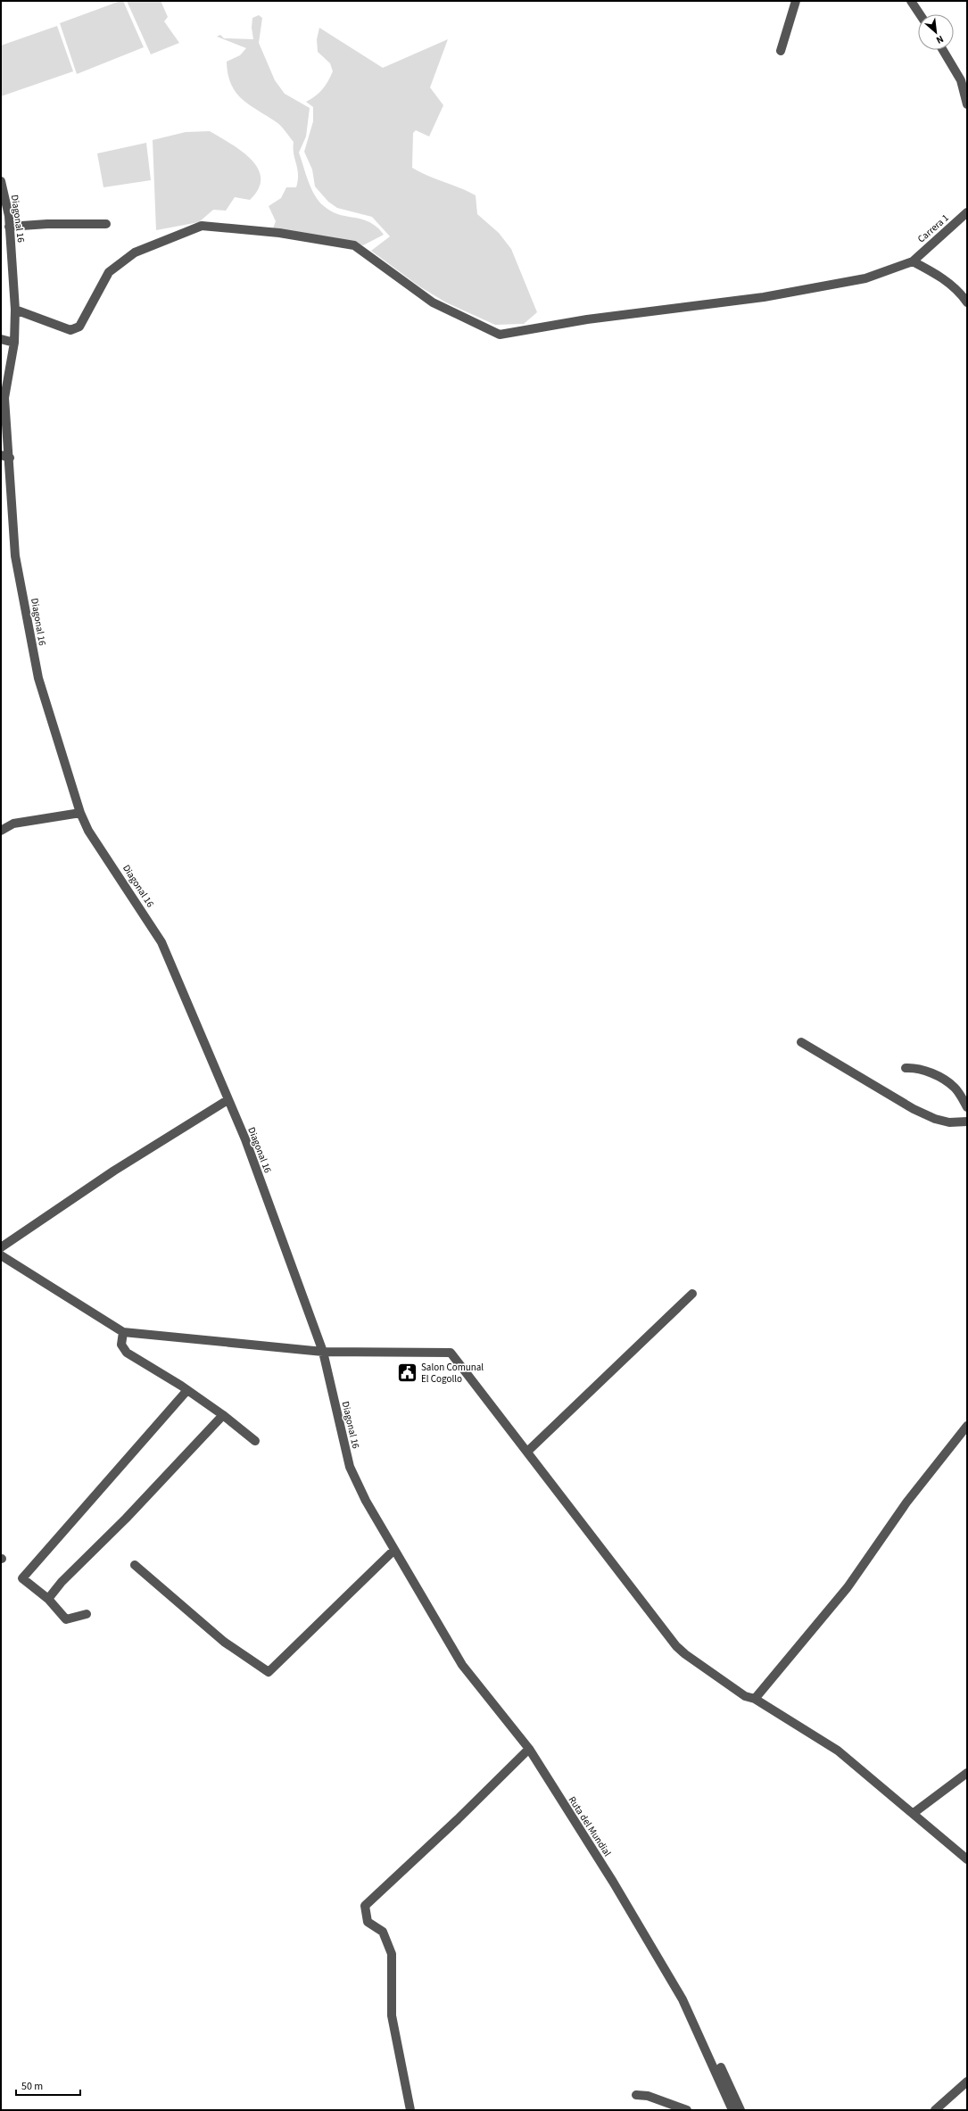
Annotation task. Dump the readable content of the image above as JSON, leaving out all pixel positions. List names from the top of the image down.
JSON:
{
  "streets": {
    "street": ["Diagonal 16", "Carrera 1", "Ruta del Mundial"]
  },
  "crossings": [
    ["Diagonal 16", "Ruta del Mundial"]
  ],
  "places": {
    "public building": ["Salon Comunal El Cogollo"]
  },
  "scale_bar": "50 m",
  "north": "bottom right"
}
